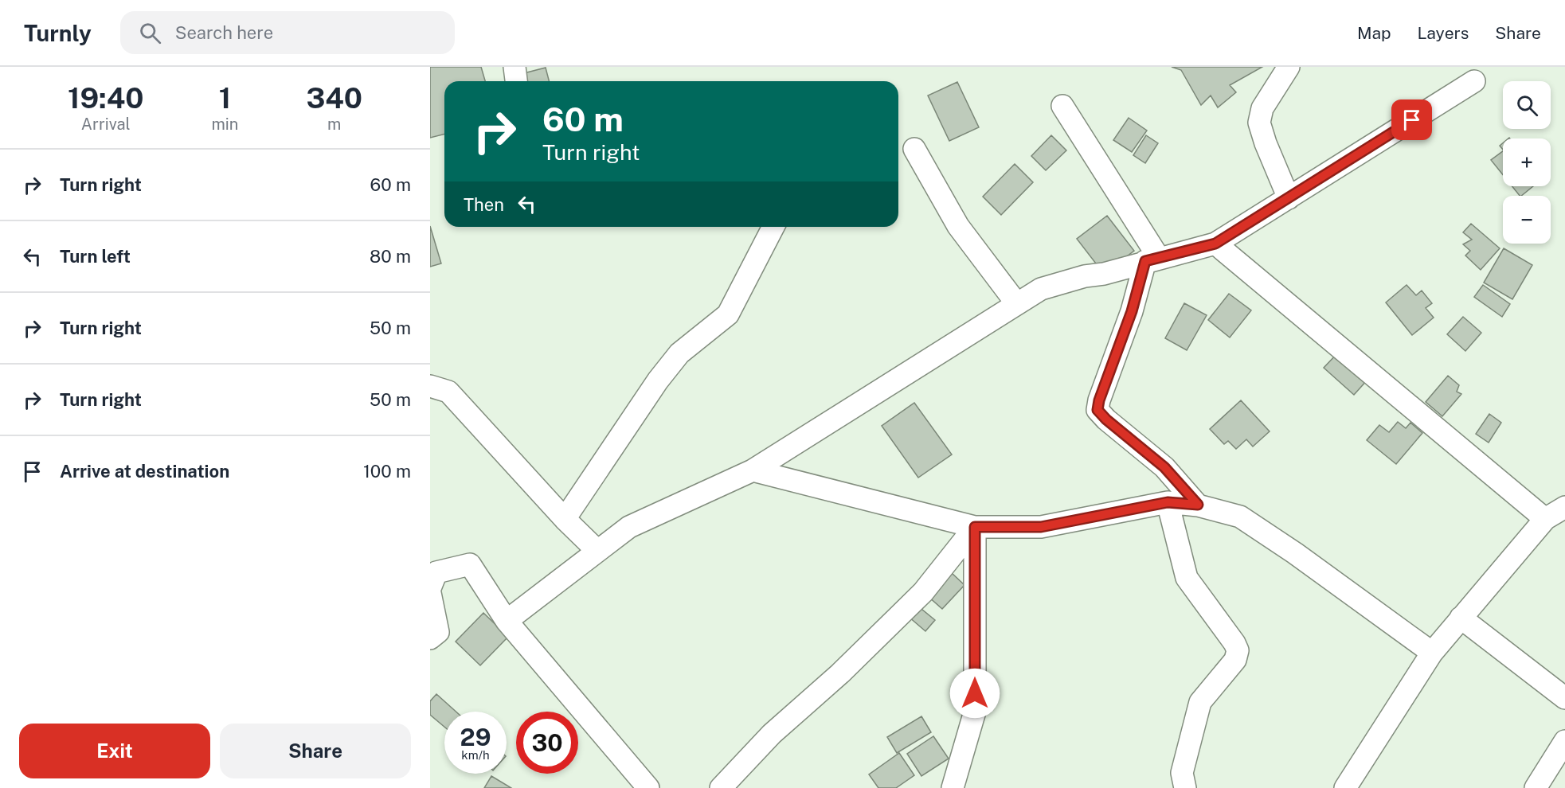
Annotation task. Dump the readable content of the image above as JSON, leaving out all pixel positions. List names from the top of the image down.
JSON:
{
  "page": {
    "header": "Turnly",
    "search": "Search here",
    "nav": ["Map", "Layers", "Share"],
    "eta": [
      "19:40",
      "Arrival",
      "1",
      "min",
      "340",
      "m"
    ],
    "map_buttons": ["+", "−"],
    "turn": ["60 m", "Turn right"],
    "list": [
      {
        "name": "Turn right",
        "value": "60 m"
      },
      {
        "name": "Turn left",
        "value": "80 m"
      },
      {
        "name": "Turn right",
        "value": "50 m"
      },
      {
        "name": "Turn right",
        "value": "50 m"
      },
      {
        "name": "Arrive at destination",
        "value": "100 m"
      }
    ],
    "then": "Then",
    "speed": "29 km/h",
    "limit": "30",
    "buttons": ["Exit", "Share"]
  }
}
